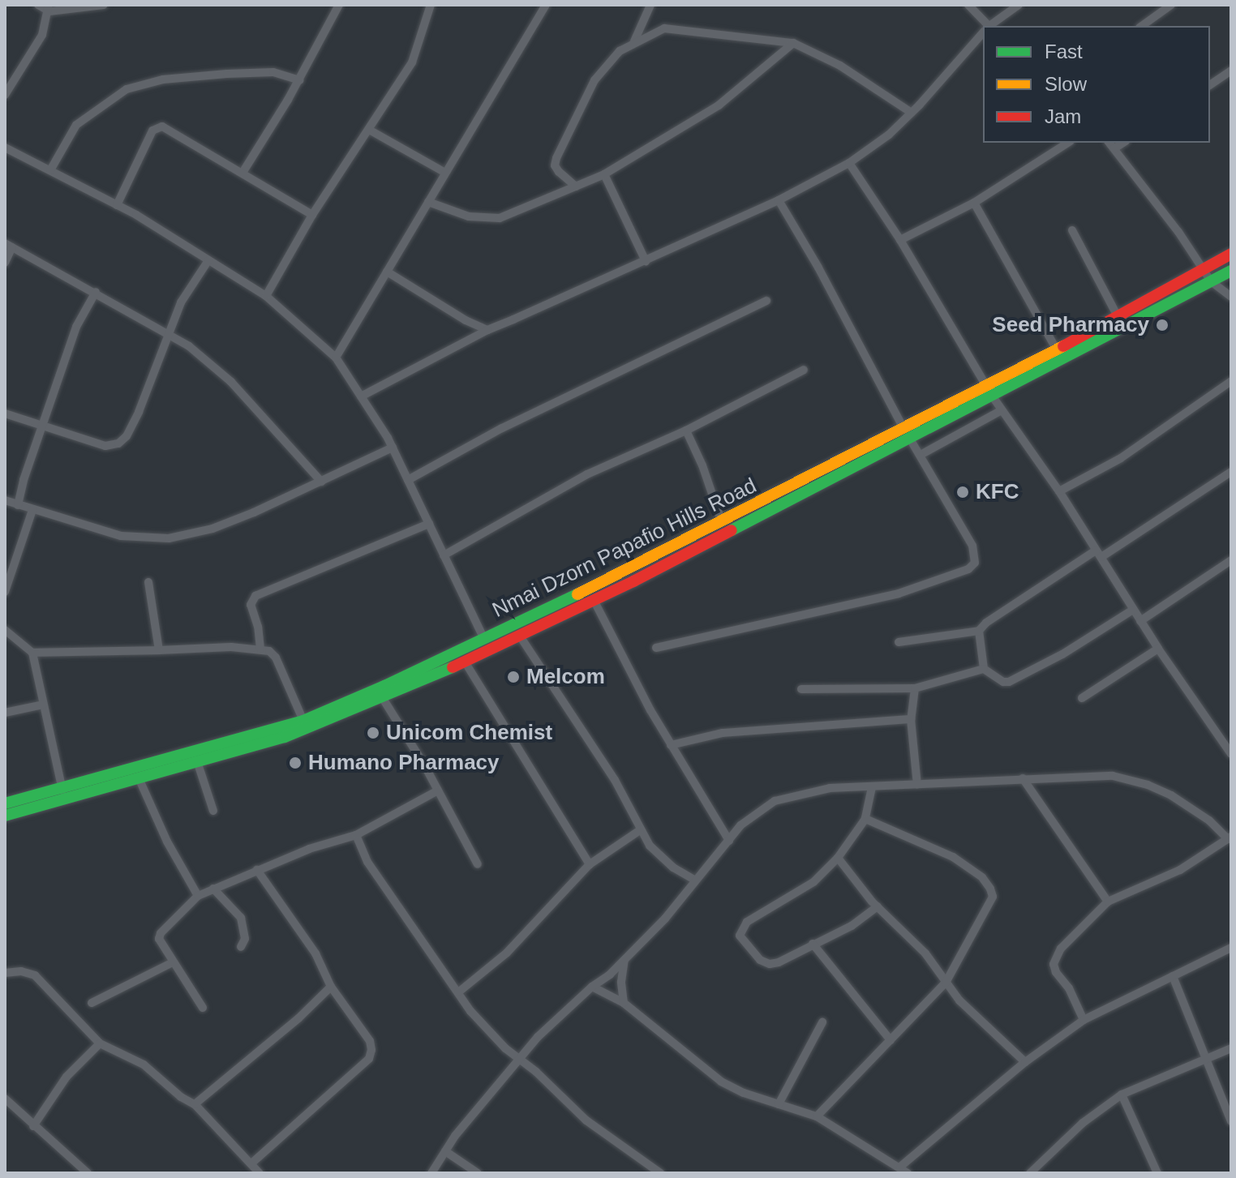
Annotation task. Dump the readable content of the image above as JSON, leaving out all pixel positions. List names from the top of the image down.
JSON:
{
  "streets": {
    "street": ["Nmai Dzorn Papafio Hills Road"]
  },
  "places": [
    "Seed Pharmacy",
    "KFC",
    "Melcom",
    "Unicom Chemist",
    "Humano Pharmacy"
  ],
  "legend": ["Fast", "Slow", "Jam"]
}
